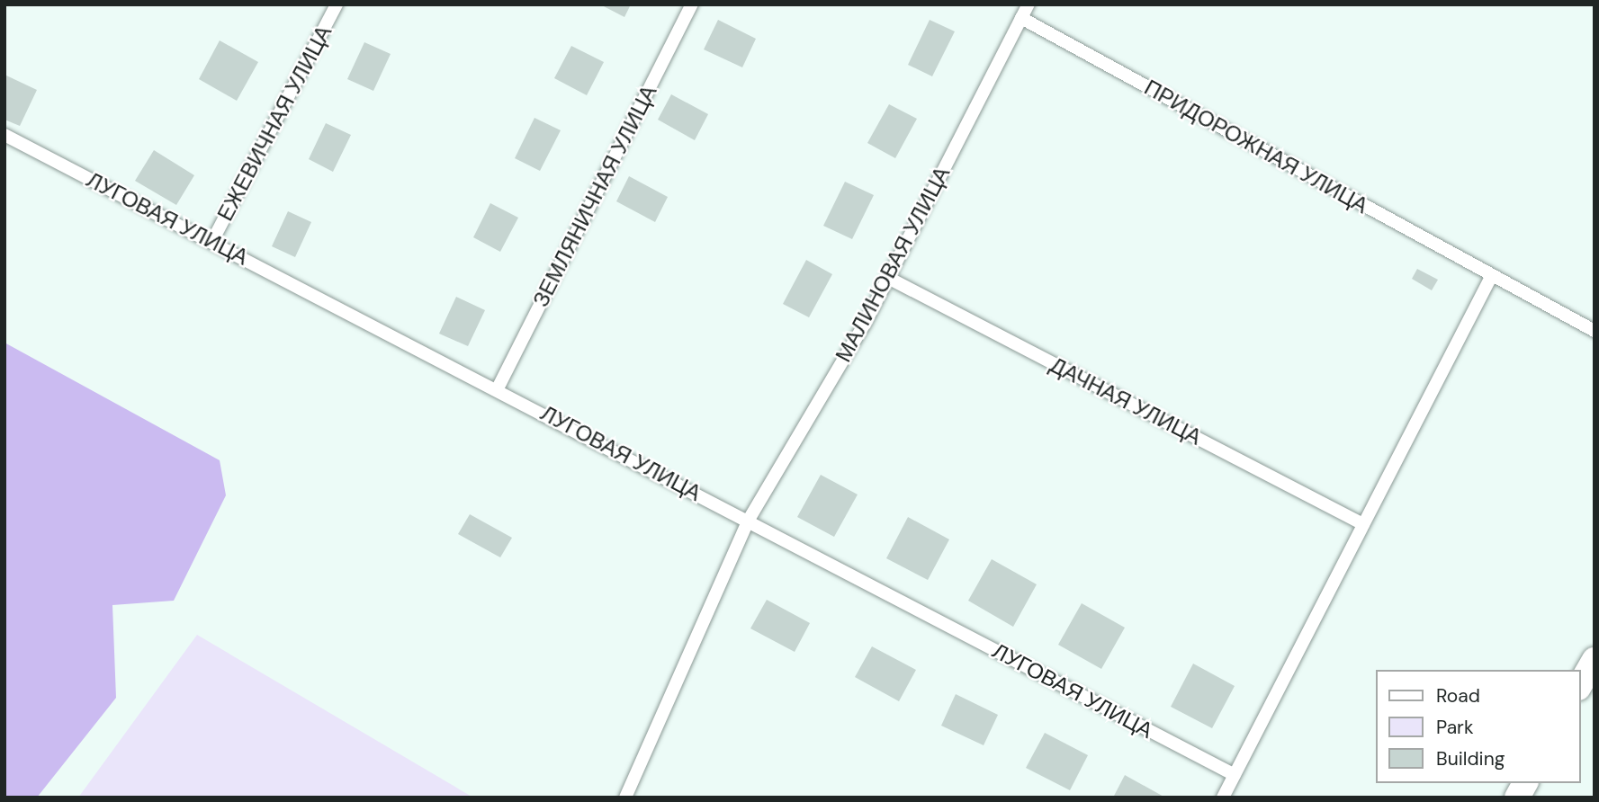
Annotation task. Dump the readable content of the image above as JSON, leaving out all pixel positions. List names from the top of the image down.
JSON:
{
  "streets": {
    "lane": [
      "ЕЖЕВИЧНАЯ УЛИЦА",
      "ПРИДОРОЖНАЯ УЛИЦА",
      "ЗЕМЛЯНИЧНАЯ УЛИЦА",
      "ЛУГОВАЯ УЛИЦА",
      "МАЛИНОВАЯ УЛИЦА",
      "ДАЧНАЯ УЛИЦА"
    ]
  },
  "crossings": [
    ["ЕЖЕВИЧНАЯ УЛИЦА", "ЛУГОВАЯ УЛИЦА"],
    ["ПРИДОРОЖНАЯ УЛИЦА", "МАЛИНОВАЯ УЛИЦА"],
    ["ЗЕМЛЯНИЧНАЯ УЛИЦА", "ЛУГОВАЯ УЛИЦА"],
    ["ЛУГОВАЯ УЛИЦА", "МАЛИНОВАЯ УЛИЦА"],
    ["МАЛИНОВАЯ УЛИЦА", "ДАЧНАЯ УЛИЦА"]
  ],
  "legend": ["Road", "Park", "Building"]
}
